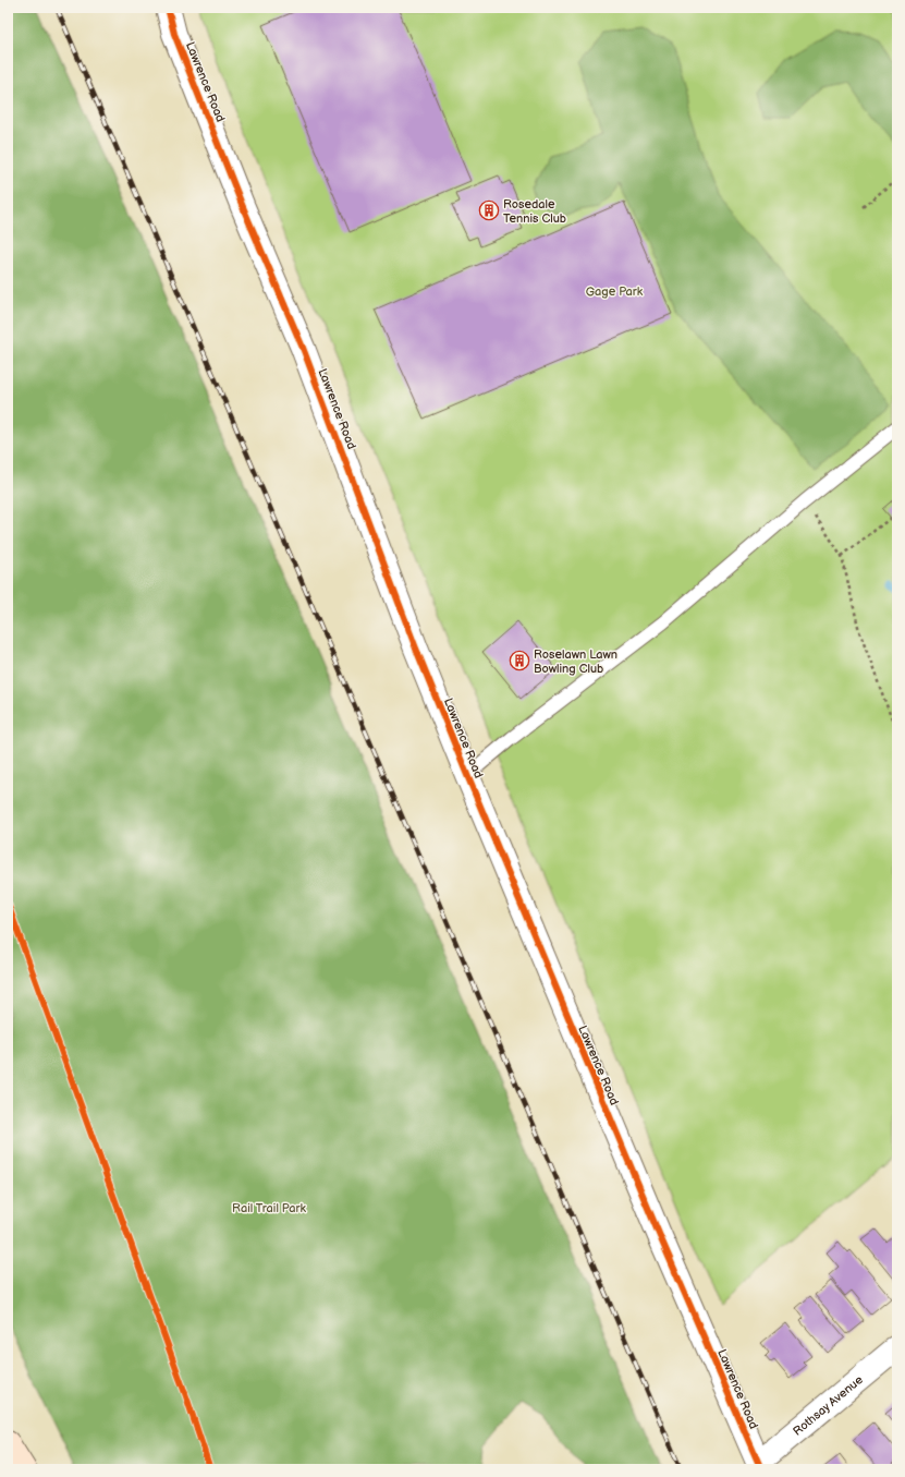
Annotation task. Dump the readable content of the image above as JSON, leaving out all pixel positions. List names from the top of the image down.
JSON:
{
  "streets": {
    "street": ["Lawrence Road", "Rothsay Avenue"]
  },
  "crossings": [
    ["Lawrence Road", "Rothsay Avenue"]
  ],
  "parks": ["Gage Park", "Rail Trail Park"],
  "places": {
    "building": ["Rosedale Tennis Club", "Roselawn Lawn Bowling Club"]
  }
}
